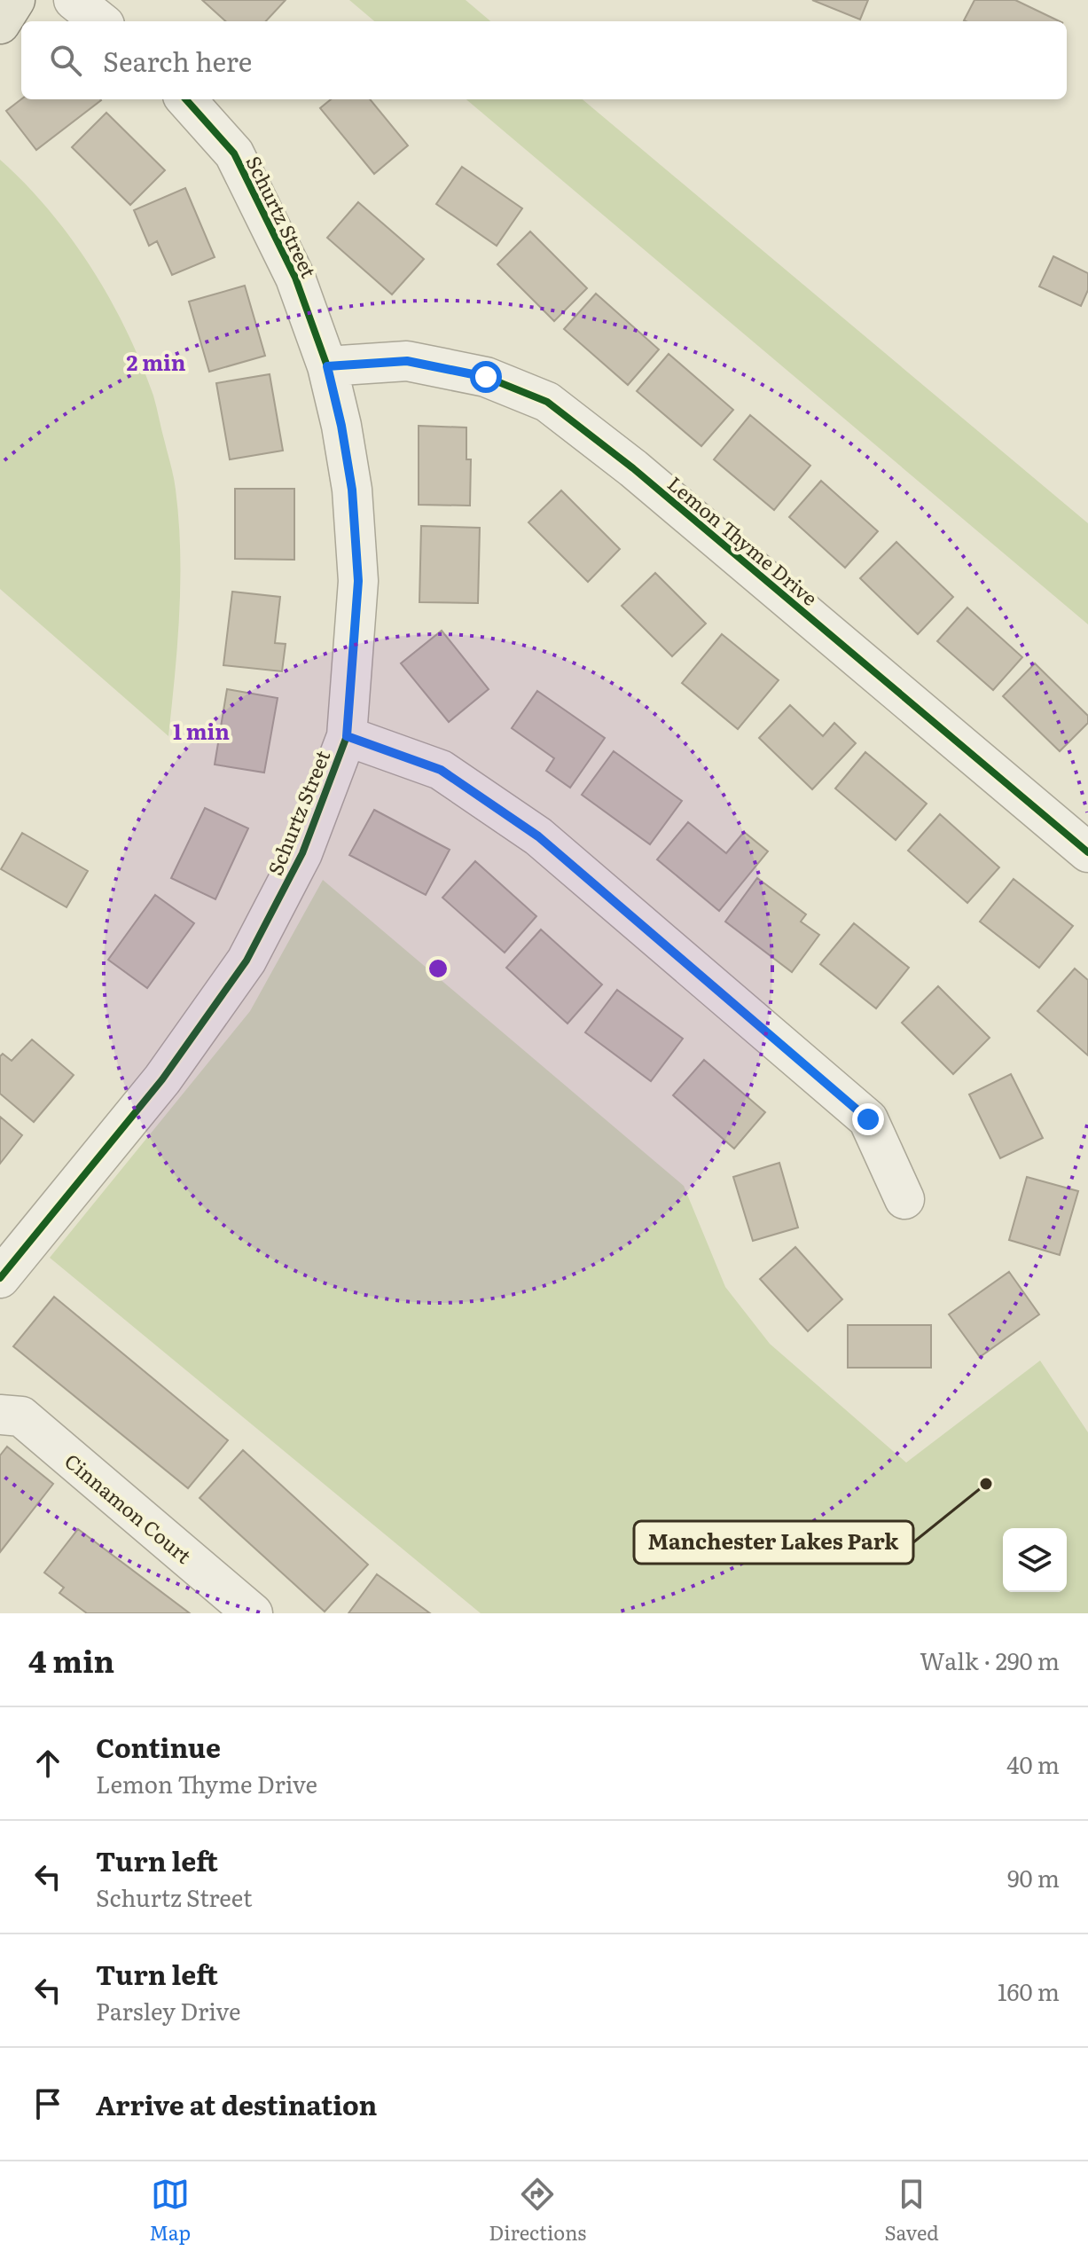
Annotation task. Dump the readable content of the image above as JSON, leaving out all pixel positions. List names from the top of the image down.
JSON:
{
  "streets": {
    "street": ["Schurtz Street", "Lemon Thyme Drive", "Cinnamon Court"]
  },
  "crossings": [
    ["Schurtz Street", "Lemon Thyme Drive"]
  ],
  "places": ["Manchester Lakes Park"],
  "page": {
    "search": "Search here",
    "heading": ["4 min", "Walk · 290 m"],
    "list": [
      ["Continue", "Lemon Thyme Drive", "40 m"],
      ["Turn left", "Schurtz Street", "90 m"],
      ["Turn left", "Parsley Drive", "160 m"],
      "Arrive at destination"
    ],
    "nav": ["Map", "Directions", "Saved"]
  },
  "rings": ["2 min", "1 min"]
}
